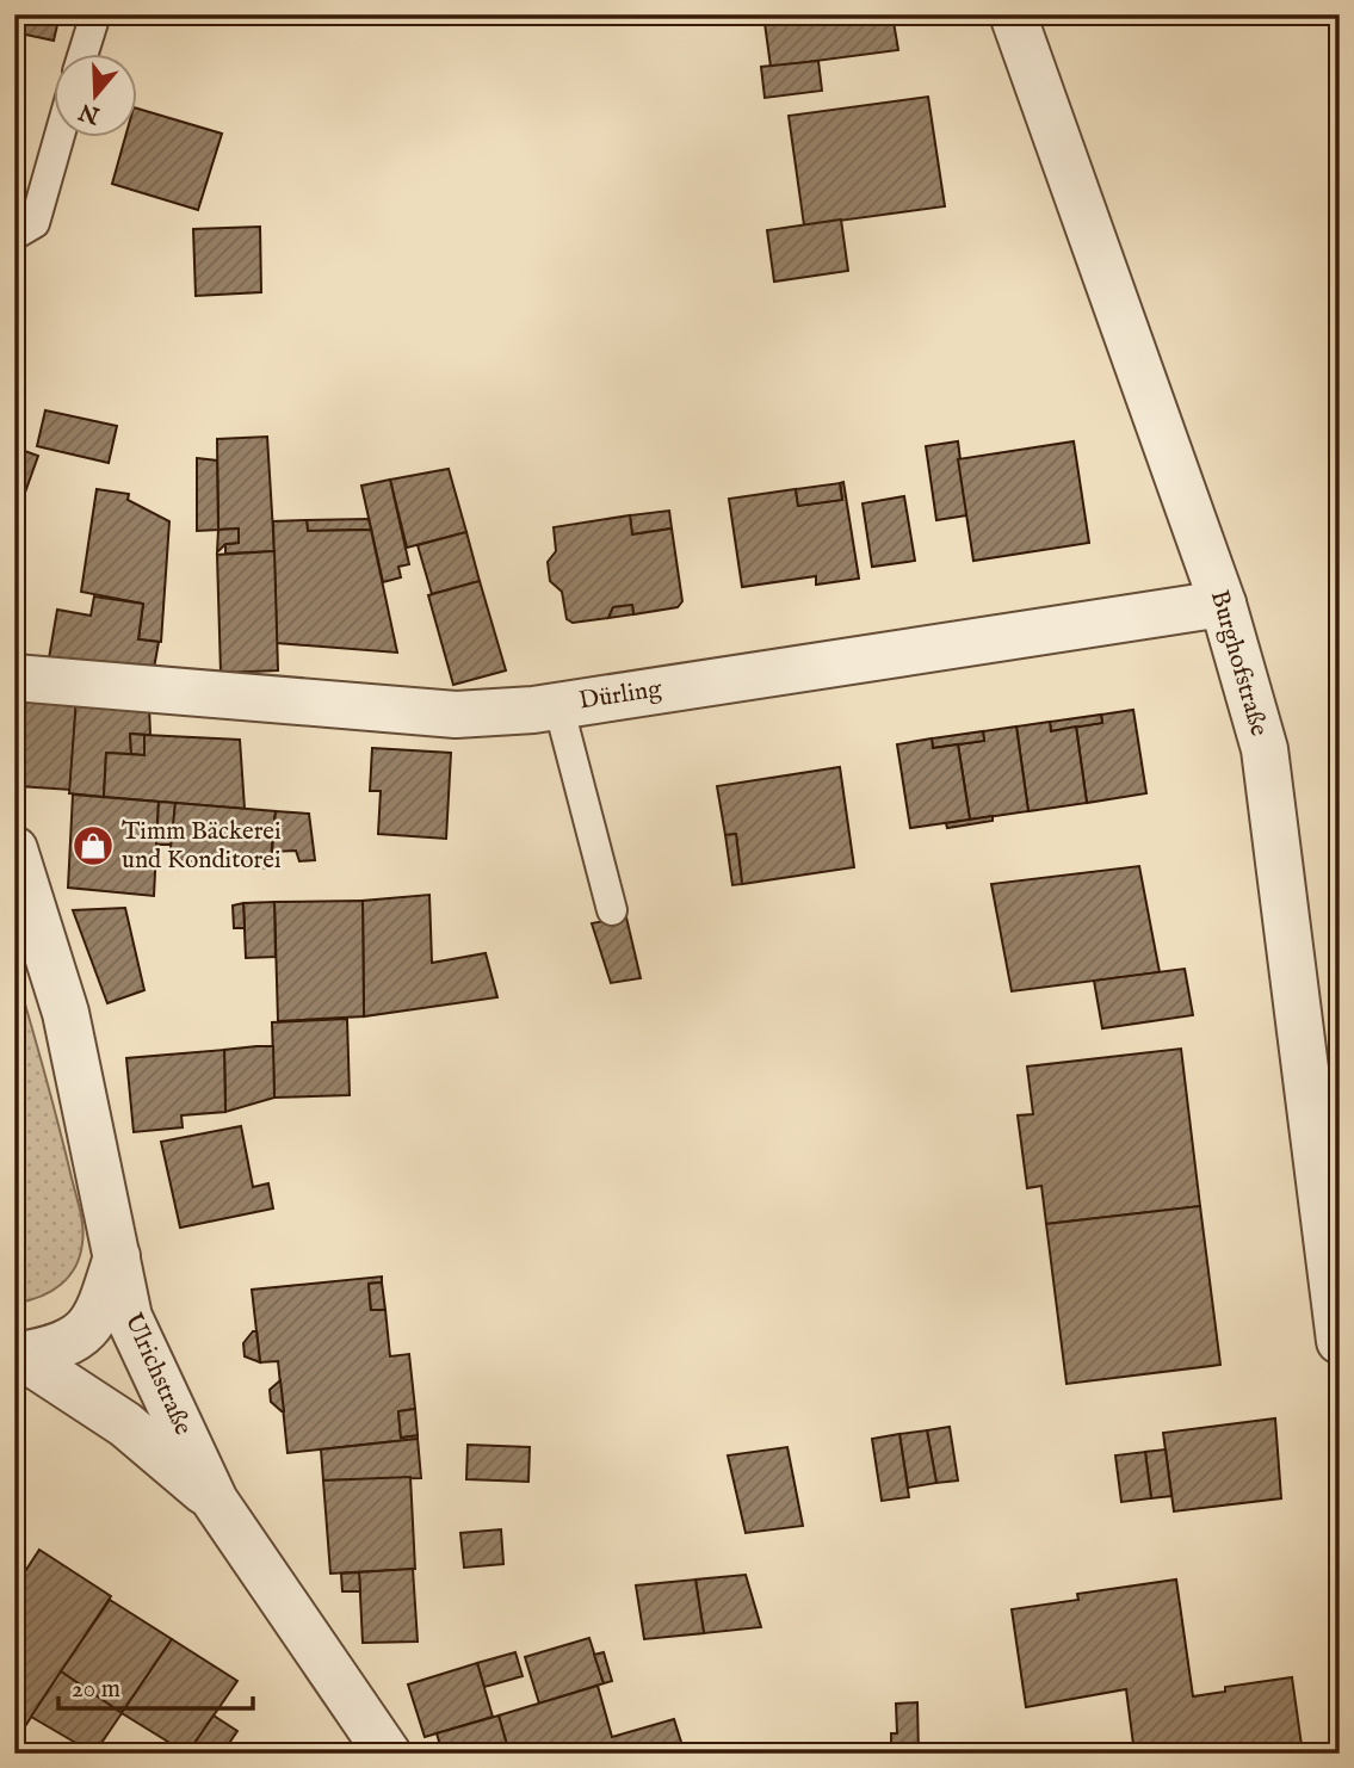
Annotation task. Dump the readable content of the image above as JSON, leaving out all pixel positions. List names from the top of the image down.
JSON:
{
  "streets": {
    "street": ["Burghofstraße", "Dürling", "Ulrichstraße"]
  },
  "crossings": [
    ["Burghofstraße", "Dürling"]
  ],
  "places": {
    "shop": ["Timm Bäckerei und Konditorei"]
  },
  "scale_bar": "20 m",
  "north": "bottom"
}
